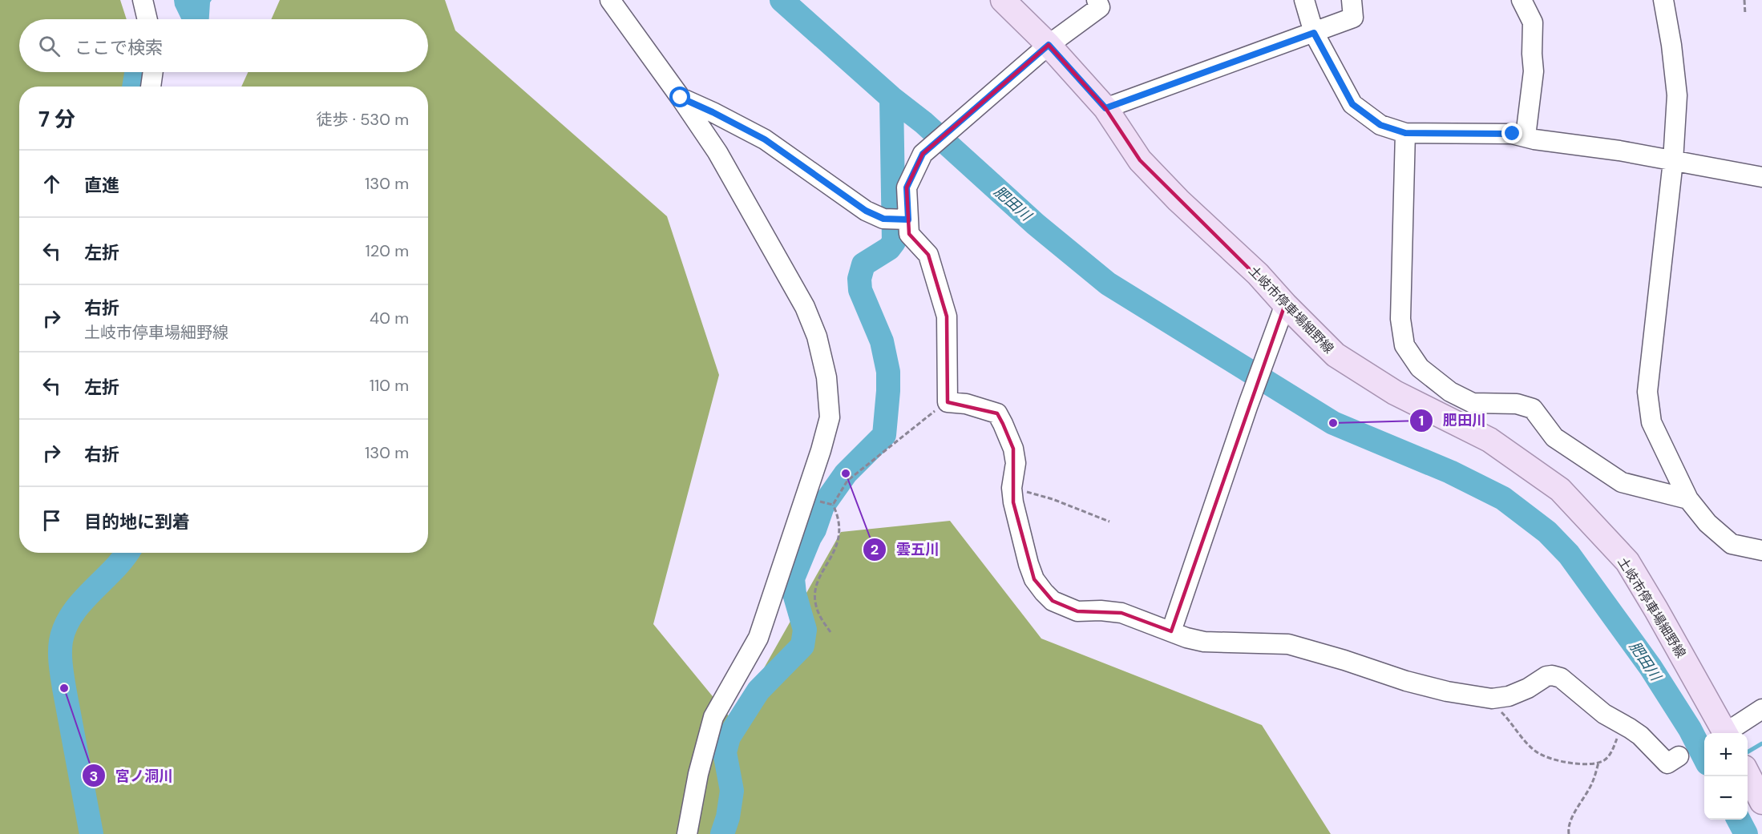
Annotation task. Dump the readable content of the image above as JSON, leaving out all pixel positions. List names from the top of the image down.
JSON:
{
  "streets": {
    "main road": ["土岐市停車場細野線"]
  },
  "water": ["肥田川"],
  "places": ["肥田川", "雲五川", "宮ノ洞川"],
  "page": {
    "search": "ここで検索",
    "heading": ["7 分", "徒歩 · 530 m"],
    "list": [
      ["直進", "130 m"],
      ["左折", "120 m"],
      ["右折", "土岐市停車場細野線", "40 m"],
      ["左折", "110 m"],
      ["右折", "130 m"],
      "目的地に到着"
    ],
    "map_buttons": ["+", "−"]
  }
}
